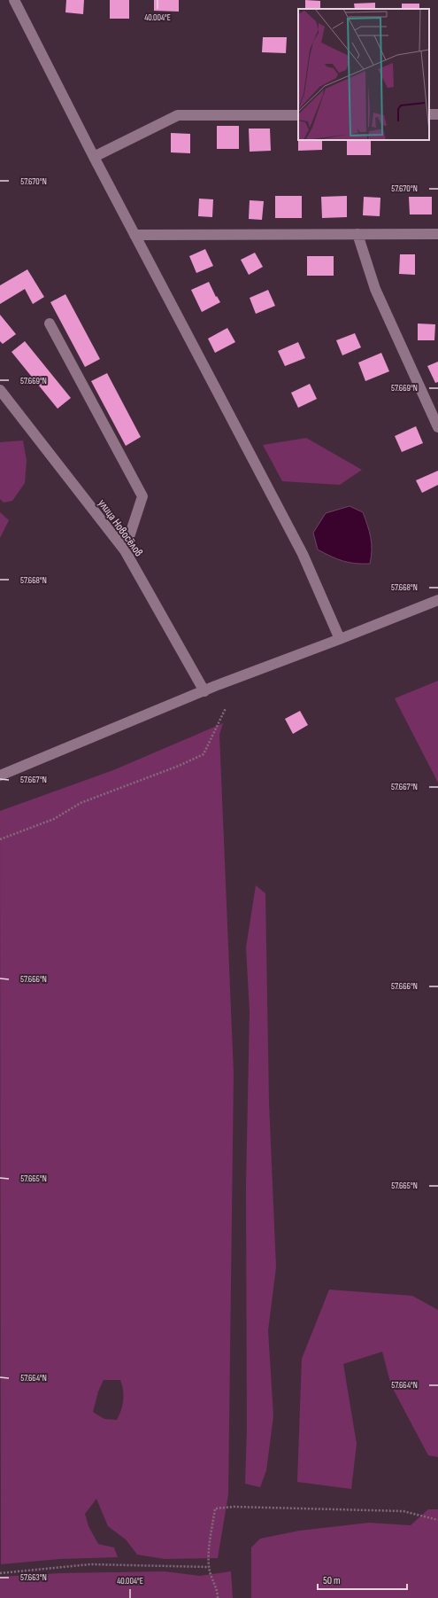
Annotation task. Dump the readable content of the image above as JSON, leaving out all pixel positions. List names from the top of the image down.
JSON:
{
  "streets": {
    "street": ["улица Новосёлов"]
  },
  "scale_bar": "50 m",
  "coordinates": [
    "40.004°E",
    "57.670°N",
    "57.669°N",
    "57.668°N",
    "57.667°N",
    "57.666°N",
    "57.665°N",
    "57.664°N",
    "57.663°N"
  ]
}
